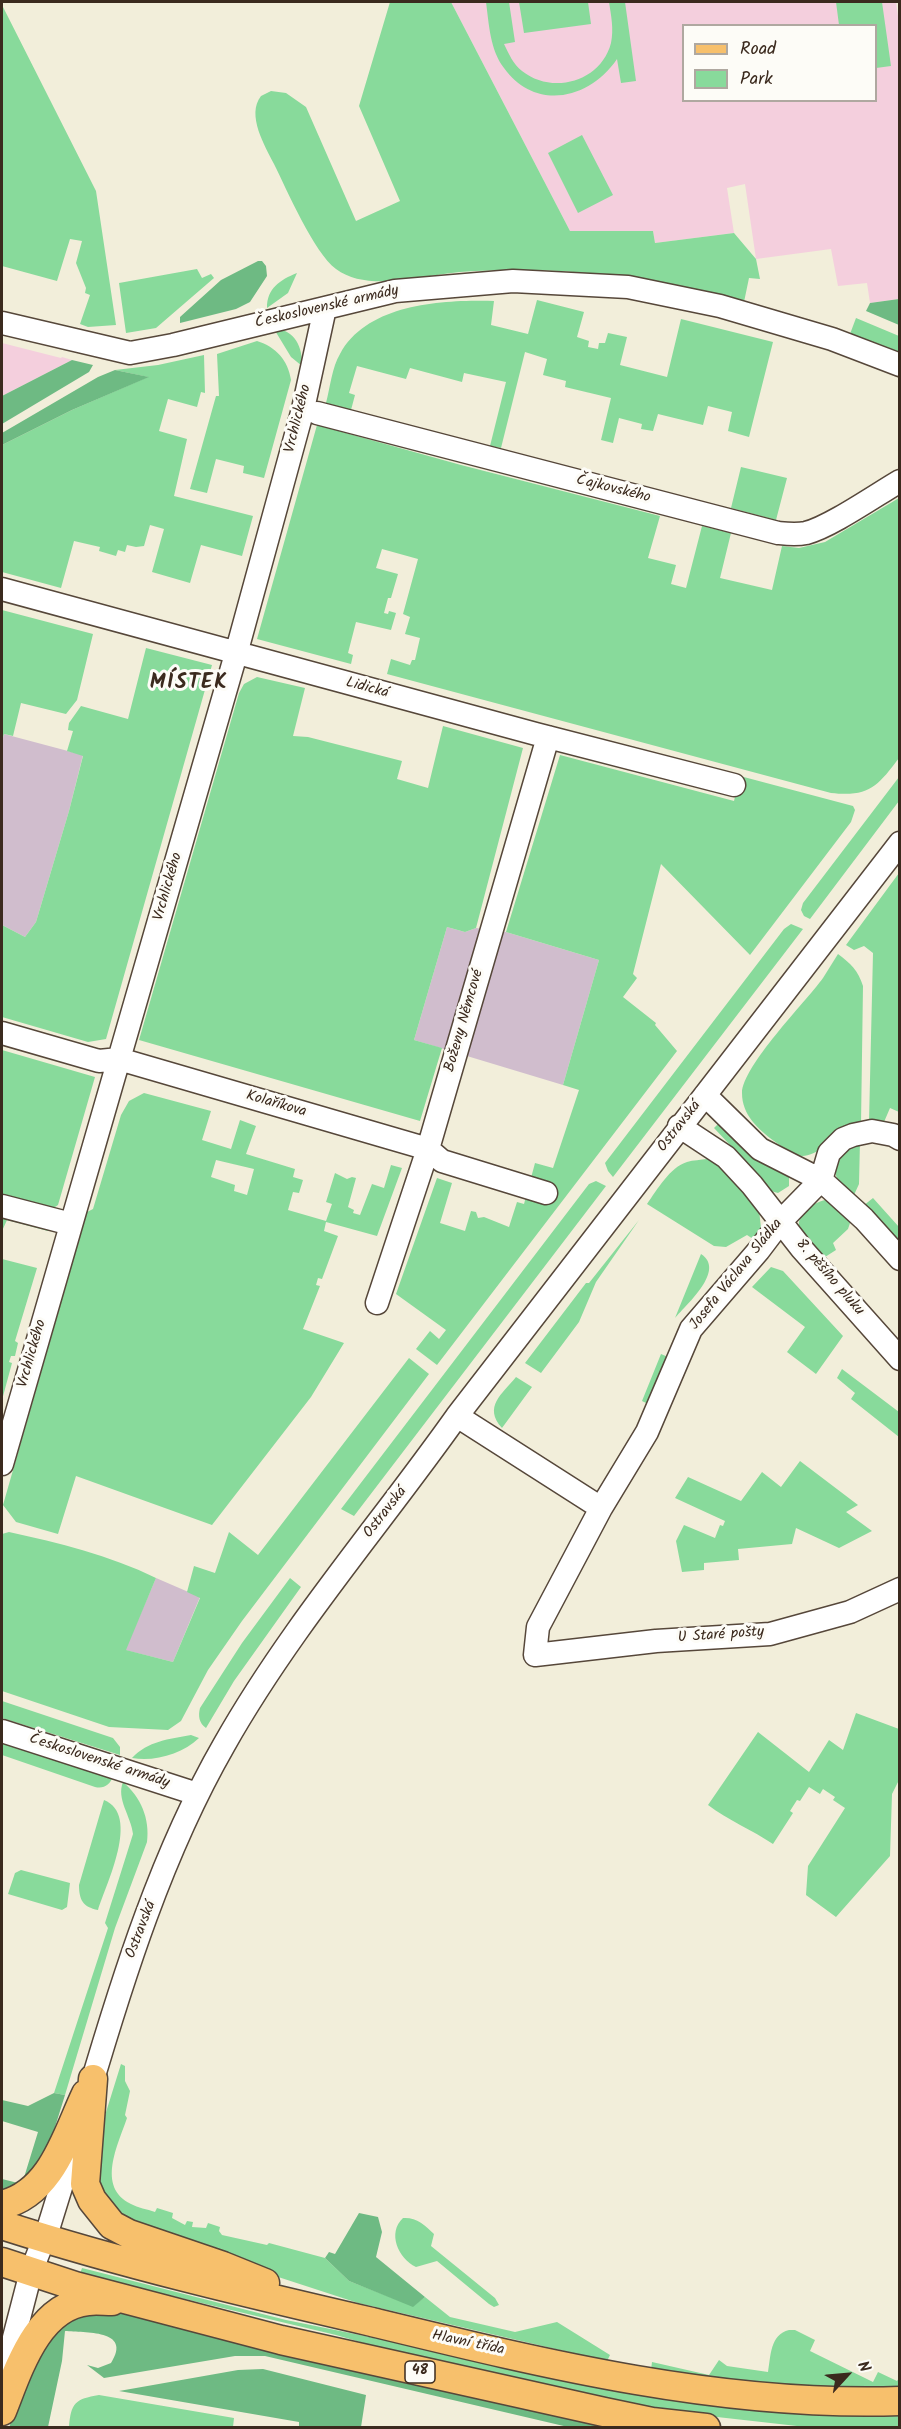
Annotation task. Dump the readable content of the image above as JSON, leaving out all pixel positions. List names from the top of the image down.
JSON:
{
  "streets": {
    "main road": ["Hlavní třída", "48"],
    "street": [
      "Československé armády",
      "Vrchlického",
      "Čajkovského",
      "Lidická",
      "Boženy Němcové",
      "Kolaříkova",
      "Ostravská",
      "Josefa Václava Sládka",
      "8. pěšího pluku",
      "U Staré pošty"
    ]
  },
  "crossings": [
    ["Československé armády", "Vrchlického"],
    ["Československé armády", "Ostravská"],
    ["Vrchlického", "Lidická"],
    ["Vrchlického", "Kolaříkova"],
    ["Lidická", "Boženy Němcové"],
    ["Boženy Němcové", "Kolaříkova"],
    ["Ostravská", "8. pěšího pluku"],
    ["Ostravská", "Hlavní třída"],
    ["Ostravská", "48"],
    ["Josefa Václava Sládka", "8. pěšího pluku"],
    ["Josefa Václava Sládka", "U Staré pošty"]
  ],
  "districts": ["MÍSTEK"],
  "legend": ["Road", "Park"],
  "north": "top right"
}
